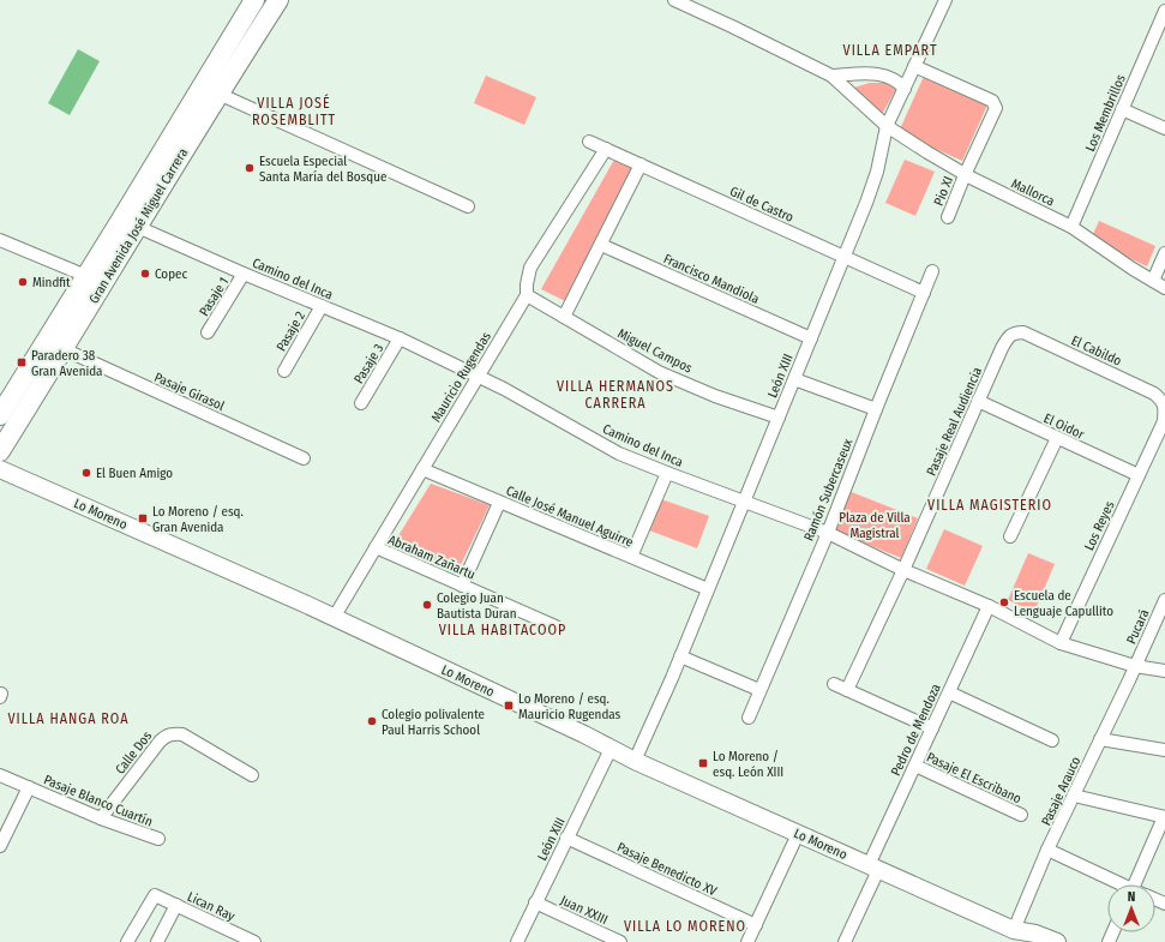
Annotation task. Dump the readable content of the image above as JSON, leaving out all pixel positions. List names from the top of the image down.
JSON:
{
  "streets": {
    "main road": ["Gran Avenida José Miguel Carrera"],
    "street": [
      "Los Membrillos",
      "Pio XI",
      "Mallorca",
      "Gil de Castro",
      "Camino del Inca",
      "Francisco Mandiola",
      "Pasaje 1",
      "Pasaje 2",
      "Miguel Campos",
      "El Cabildo",
      "Pasaje 3",
      "León XIII",
      "Mauricio Rugendas",
      "Pasaje Girasol",
      "Pasaje Real Audiencia",
      "El Oidor",
      "Ramón Subercaseux",
      "Lo Moreno",
      "Calle José Manuel Aguirre",
      "Los Reyes",
      "Abraham Zañartu",
      "Pucará",
      "Pedro de Mendoza",
      "Calle Dos",
      "Pasaje El Escribano",
      "Pasaje Arauco",
      "Pasaje Blanco Cuartín",
      "Pasaje Benedicto XV",
      "Lican Ray",
      "Juan XXIII"
    ]
  },
  "crossings": [
    ["Los Membrillos", "Mallorca"],
    ["Pio XI", "Mallorca"],
    ["Pio XI", "León XIII"],
    ["Mallorca", "León XIII"],
    ["Gil de Castro", "León XIII"],
    ["Gil de Castro", "Mauricio Rugendas"],
    ["Gil de Castro", "Ramón Subercaseux"],
    ["Gran Avenida José Miguel Carrera", "Camino del Inca"],
    ["Gran Avenida José Miguel Carrera", "Pasaje Girasol"],
    ["Camino del Inca", "Pasaje 1"],
    ["Camino del Inca", "Pasaje 2"],
    ["Camino del Inca", "Pasaje 3"],
    ["Camino del Inca", "León XIII"],
    ["Camino del Inca", "Mauricio Rugendas"],
    ["Camino del Inca", "Pasaje Real Audiencia"],
    ["Camino del Inca", "Ramón Subercaseux"],
    ["Camino del Inca", "Los Reyes"],
    ["Camino del Inca", "Pucará"],
    ["Camino del Inca", "Pedro de Mendoza"],
    ["Camino del Inca", "Pasaje Arauco"],
    ["Francisco Mandiola", "León XIII"],
    ["Miguel Campos", "León XIII"],
    ["Miguel Campos", "Mauricio Rugendas"],
    ["El Cabildo", "Pasaje Real Audiencia"],
    ["El Cabildo", "Los Reyes"],
    ["León XIII", "Lo Moreno"],
    ["León XIII", "Calle José Manuel Aguirre"],
    ["León XIII", "Pasaje Benedicto XV"],
    ["León XIII", "Juan XXIII"],
    ["Mauricio Rugendas", "Lo Moreno"],
    ["Mauricio Rugendas", "Calle José Manuel Aguirre"],
    ["Mauricio Rugendas", "Abraham Zañartu"],
    ["Pasaje Real Audiencia", "El Oidor"],
    ["El Oidor", "Los Reyes"],
    ["Lo Moreno", "Pedro de Mendoza"],
    ["Lo Moreno", "Pasaje Arauco"],
    ["Pucará", "Pasaje Arauco"],
    ["Pedro de Mendoza", "Pasaje El Escribano"],
    ["Calle Dos", "Pasaje Blanco Cuartín"]
  ],
  "districts": [
    "VILLA EMPART",
    "VILLA JOSÉ ROSEMBLITT",
    "VILLA HERMANOS CARRERA",
    "VILLA MAGISTERIO",
    "VILLA HABITACOOP",
    "VILLA HANGA ROA",
    "VILLA LO MORENO"
  ],
  "parks": ["Plaza de Villa Magistral"],
  "places": {
    "other": [
      "Escuela Especial Santa María del Bosque",
      "Copec",
      "Mindfit",
      "El Buen Amigo",
      "Escuela de Lenguaje Capullito",
      "Colegio Juan Bautista Duran",
      "Colegio polivalente Paul Harris School"
    ],
    "transit": [
      "Paradero 38 Gran Avenida",
      "Lo Moreno / esq. Gran Avenida",
      "Lo Moreno / esq. Mauricio Rugendas",
      "Lo Moreno / esq. León XIII"
    ]
  },
  "north": "top"
}
